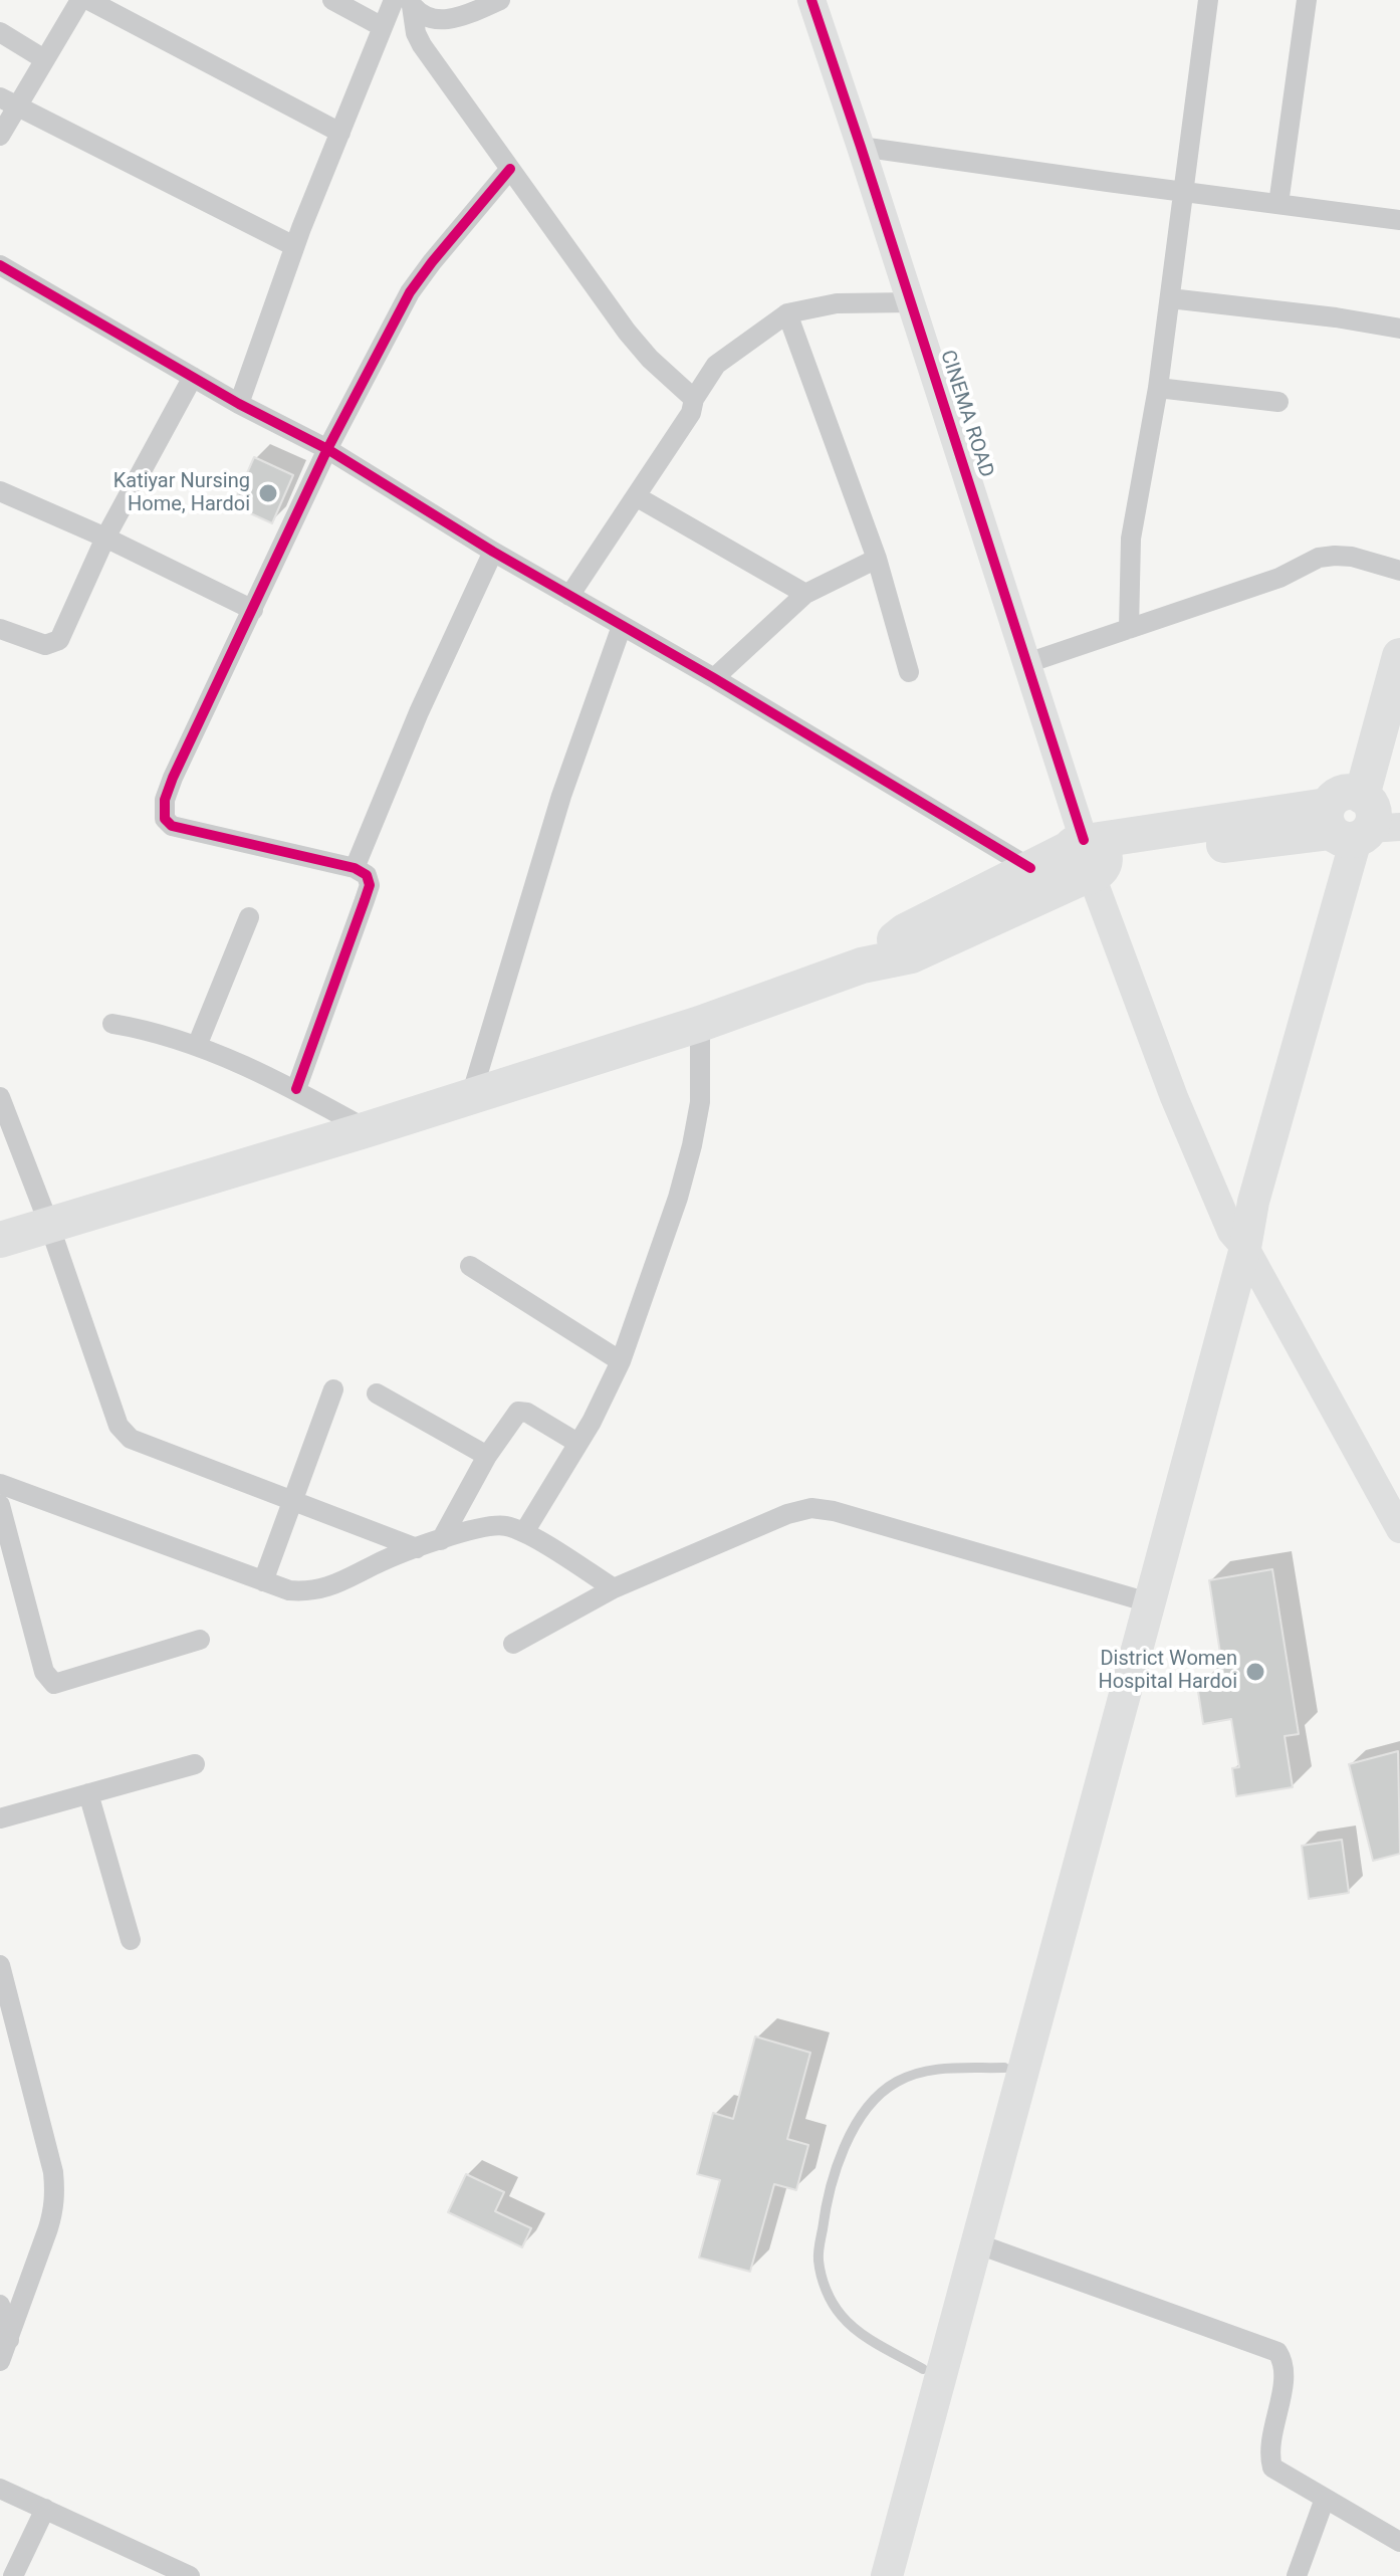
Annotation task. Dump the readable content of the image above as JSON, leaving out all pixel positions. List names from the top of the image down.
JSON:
{
  "streets": {
    "street": ["CINEMA ROAD"]
  },
  "places": ["Katiyar Nursing Home, Hardoi", "District Women Hospital Hardoi"]
}
